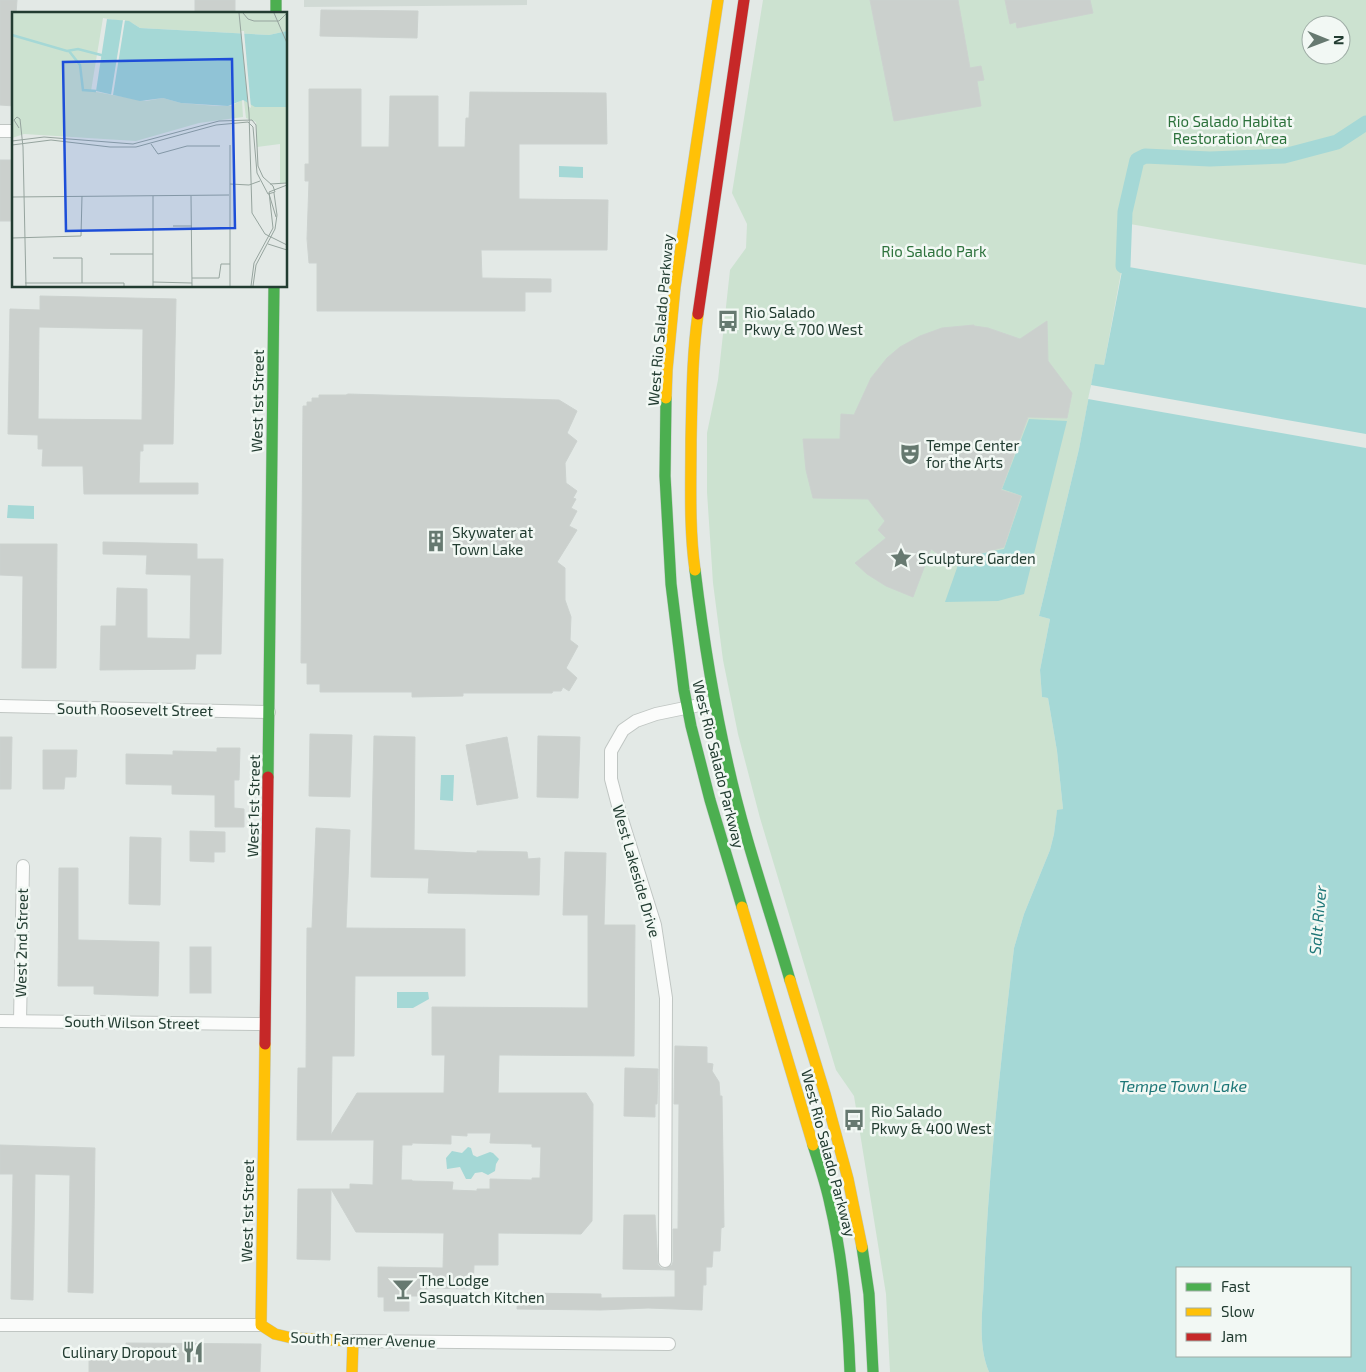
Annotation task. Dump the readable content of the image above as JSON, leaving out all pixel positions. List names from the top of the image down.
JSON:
{
  "streets": {
    "main road": ["West Rio Salado Parkway", "West 1st Street", "South Farmer Avenue"],
    "street": [
      "South Roosevelt Street",
      "West Lakeside Drive",
      "West 2nd Street",
      "South Wilson Street"
    ]
  },
  "crossings": [
    ["West Rio Salado Parkway", "West Lakeside Drive"],
    ["West 1st Street", "South Roosevelt Street"],
    ["West 1st Street", "South Wilson Street"],
    ["West 1st Street", "South Farmer Avenue"],
    ["West 2nd Street", "South Wilson Street"]
  ],
  "water": ["Salt River", "Tempe Town Lake"],
  "parks": ["Rio Salado Habitat Restoration Area", "Rio Salado Park"],
  "places": {
    "bus stop": ["Rio Salado Pkwy & 700 West", "Rio Salado Pkwy & 400 West"],
    "theatre": ["Tempe Center for the Arts"],
    "building": ["Skywater at Town Lake"],
    "place": ["Sculpture Garden"],
    "bar": ["The Lodge Sasquatch Kitchen"],
    "restaurant": ["Culinary Dropout"]
  },
  "legend": ["Fast", "Slow", "Jam"],
  "north": "right"
}
